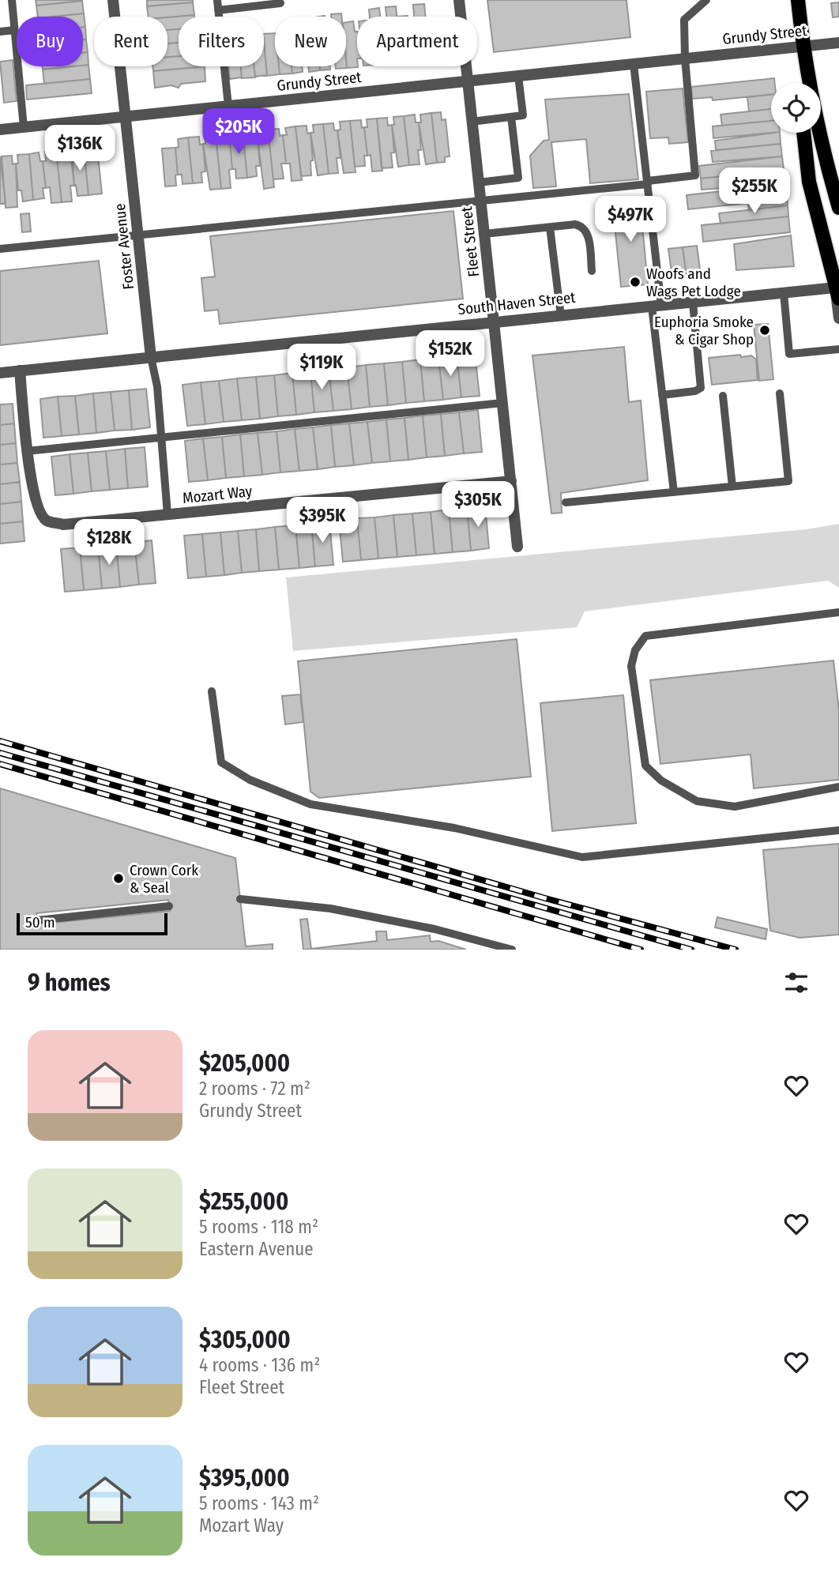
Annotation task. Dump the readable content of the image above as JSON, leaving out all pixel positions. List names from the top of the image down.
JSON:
{
  "streets": {
    "street": [
      "Grundy Street",
      "Fleet Street",
      "Foster Avenue",
      "South Haven Street",
      "Mozart Way"
    ]
  },
  "crossings": [
    ["Grundy Street", "Fleet Street"],
    ["Grundy Street", "Foster Avenue"],
    ["Fleet Street", "South Haven Street"],
    ["Fleet Street", "Mozart Way"],
    ["Foster Avenue", "South Haven Street"],
    ["South Haven Street", "Mozart Way"]
  ],
  "places": ["Woofs and Wags Pet Lodge", "Euphoria Smoke & Cigar Shop", "Crown Cork & Seal"],
  "scale_bar": "50 m",
  "page": {
    "chip": [
      "Buy",
      "Rent",
      "Filters",
      "New",
      "Apartment"
    ],
    "price": [
      "$205K",
      "$136K",
      "$255K",
      "$497K",
      "$152K",
      "$119K",
      "$305K",
      "$395K",
      "$128K"
    ],
    "scale": "50 m",
    "heading": "9 homes",
    "list": [
      {
        "name": "$205,000",
        "note": "2 rooms · 72 m² · Grundy Street"
      },
      {
        "name": "$255,000",
        "note": "5 rooms · 118 m² · Eastern Avenue"
      },
      {
        "name": "$305,000",
        "note": "4 rooms · 136 m² · Fleet Street"
      },
      {
        "name": "$395,000",
        "note": "5 rooms · 143 m² · Mozart Way"
      }
    ]
  }
}
